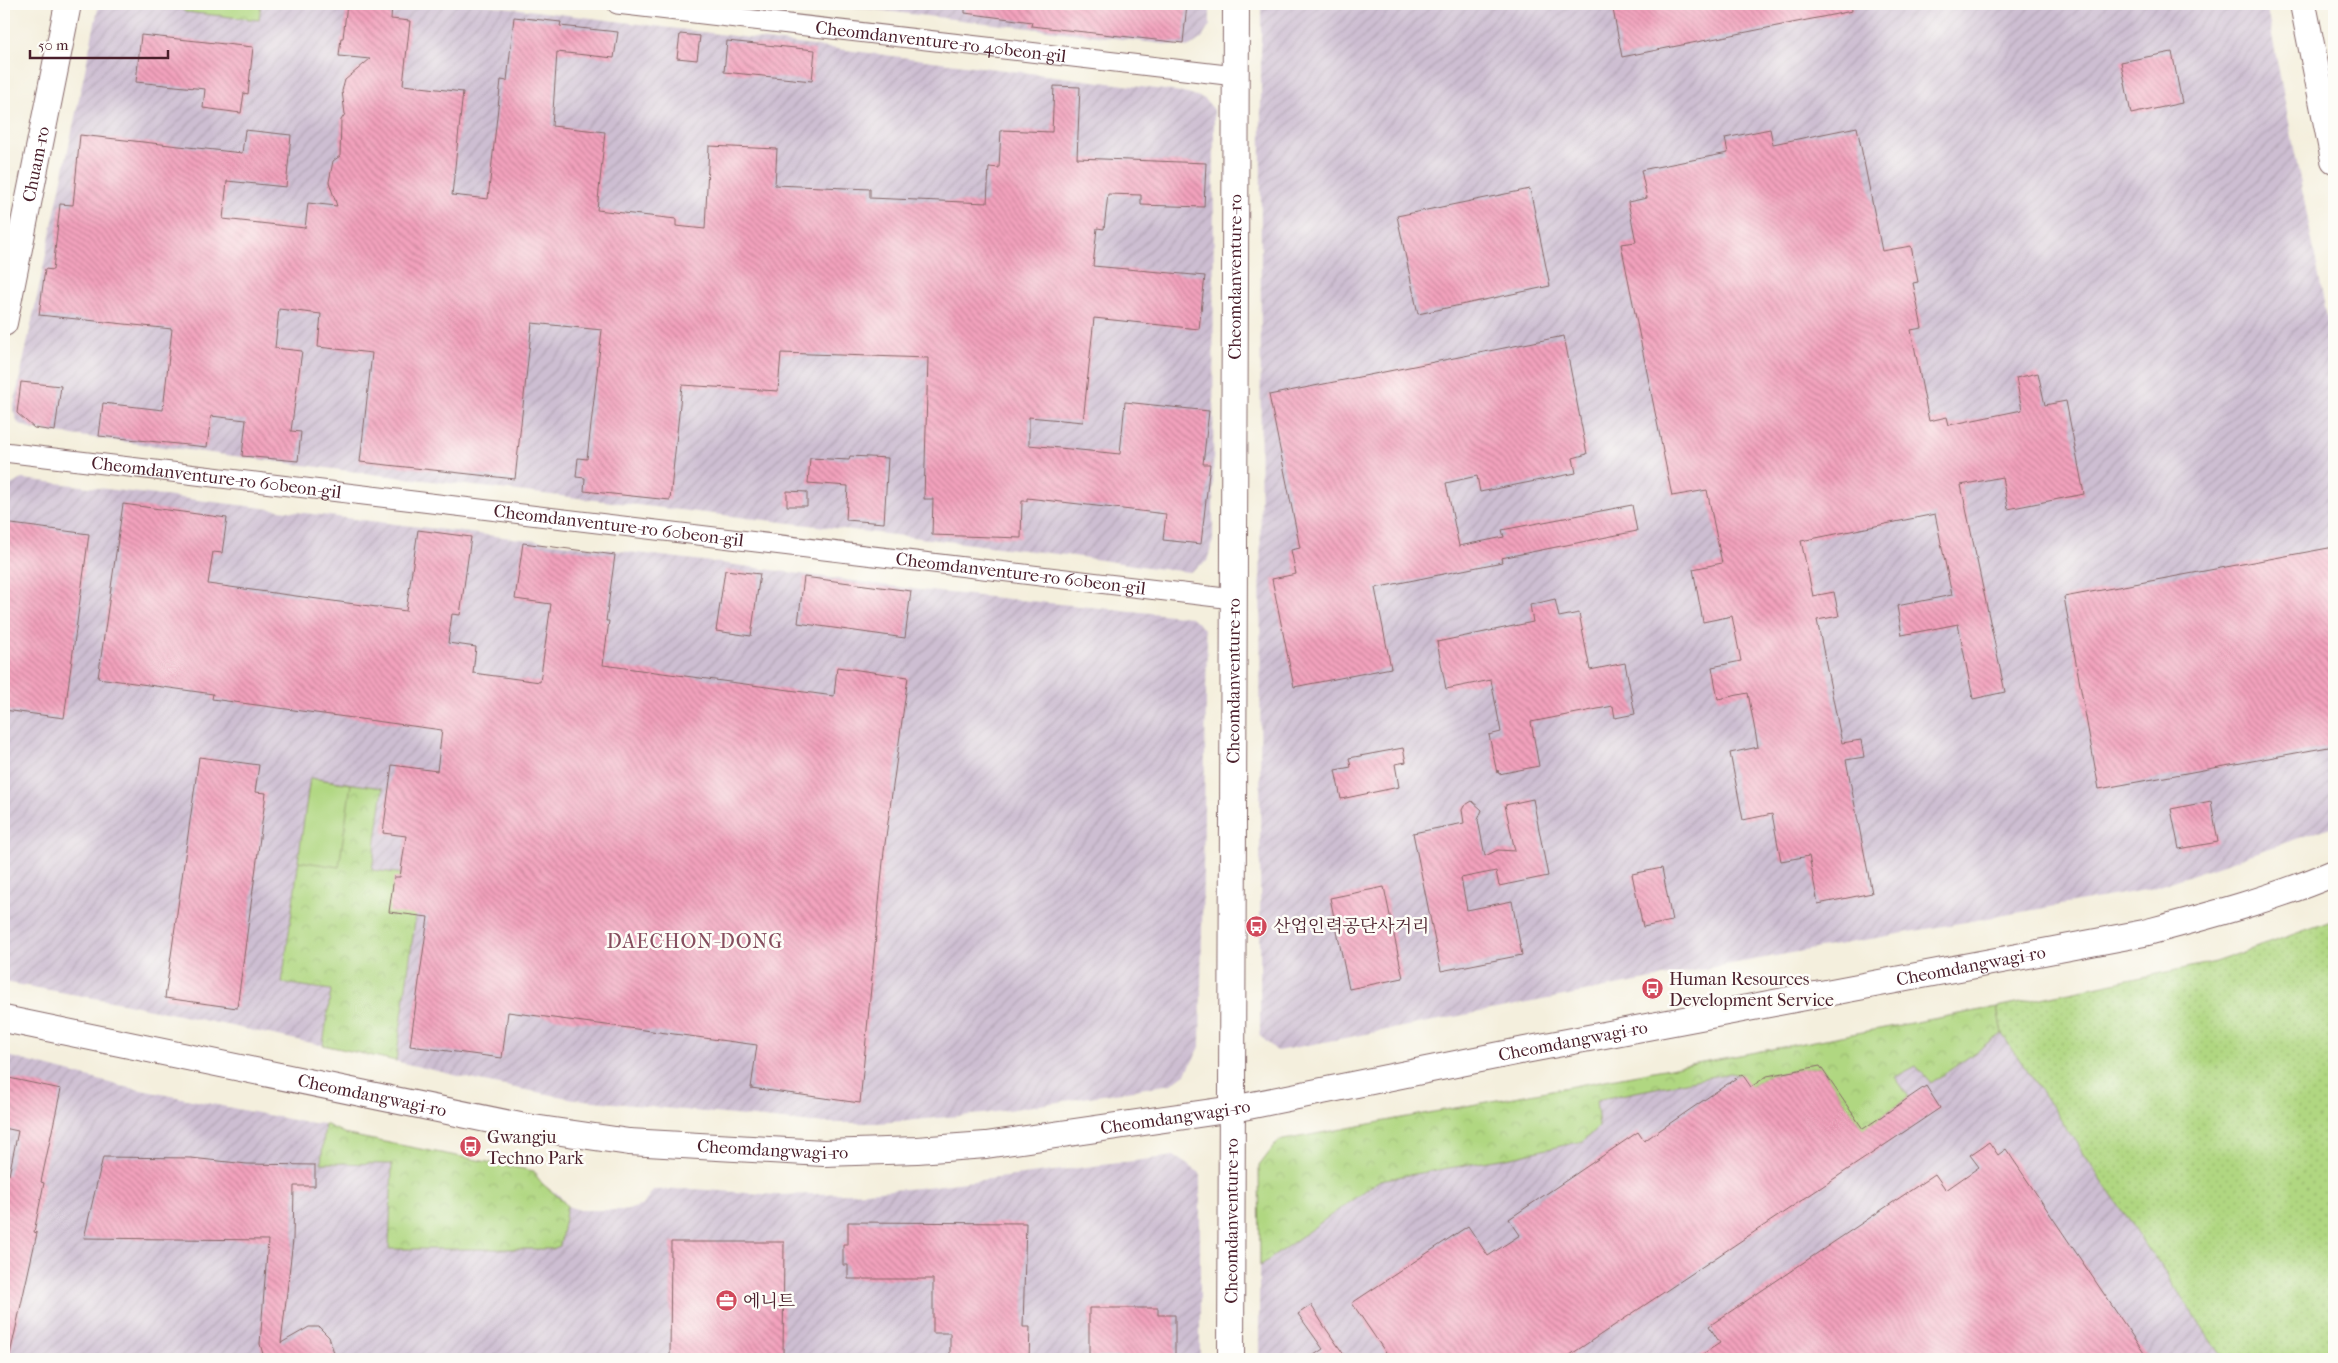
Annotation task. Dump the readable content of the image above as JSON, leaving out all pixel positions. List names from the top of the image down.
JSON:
{
  "streets": {
    "main road": ["Chuam-ro", "Cheomdanventure-ro", "Cheomdangwagi-ro"],
    "street": ["Cheomdanventure-ro 40beon-gil", "Cheomdanventure-ro 60beon-gil"]
  },
  "crossings": [
    ["Cheomdanventure-ro 40beon-gil", "Cheomdanventure-ro"],
    ["Cheomdanventure-ro", "Cheomdanventure-ro 60beon-gil"],
    ["Cheomdanventure-ro", "Cheomdangwagi-ro"]
  ],
  "districts": ["DAECHON-DONG"],
  "places": {
    "bus stop": ["산업인력공단사거리", "Human Resources Development Service", "Gwangju Techno Park"],
    "office": ["에니트"]
  },
  "scale_bar": "50 m"
}
